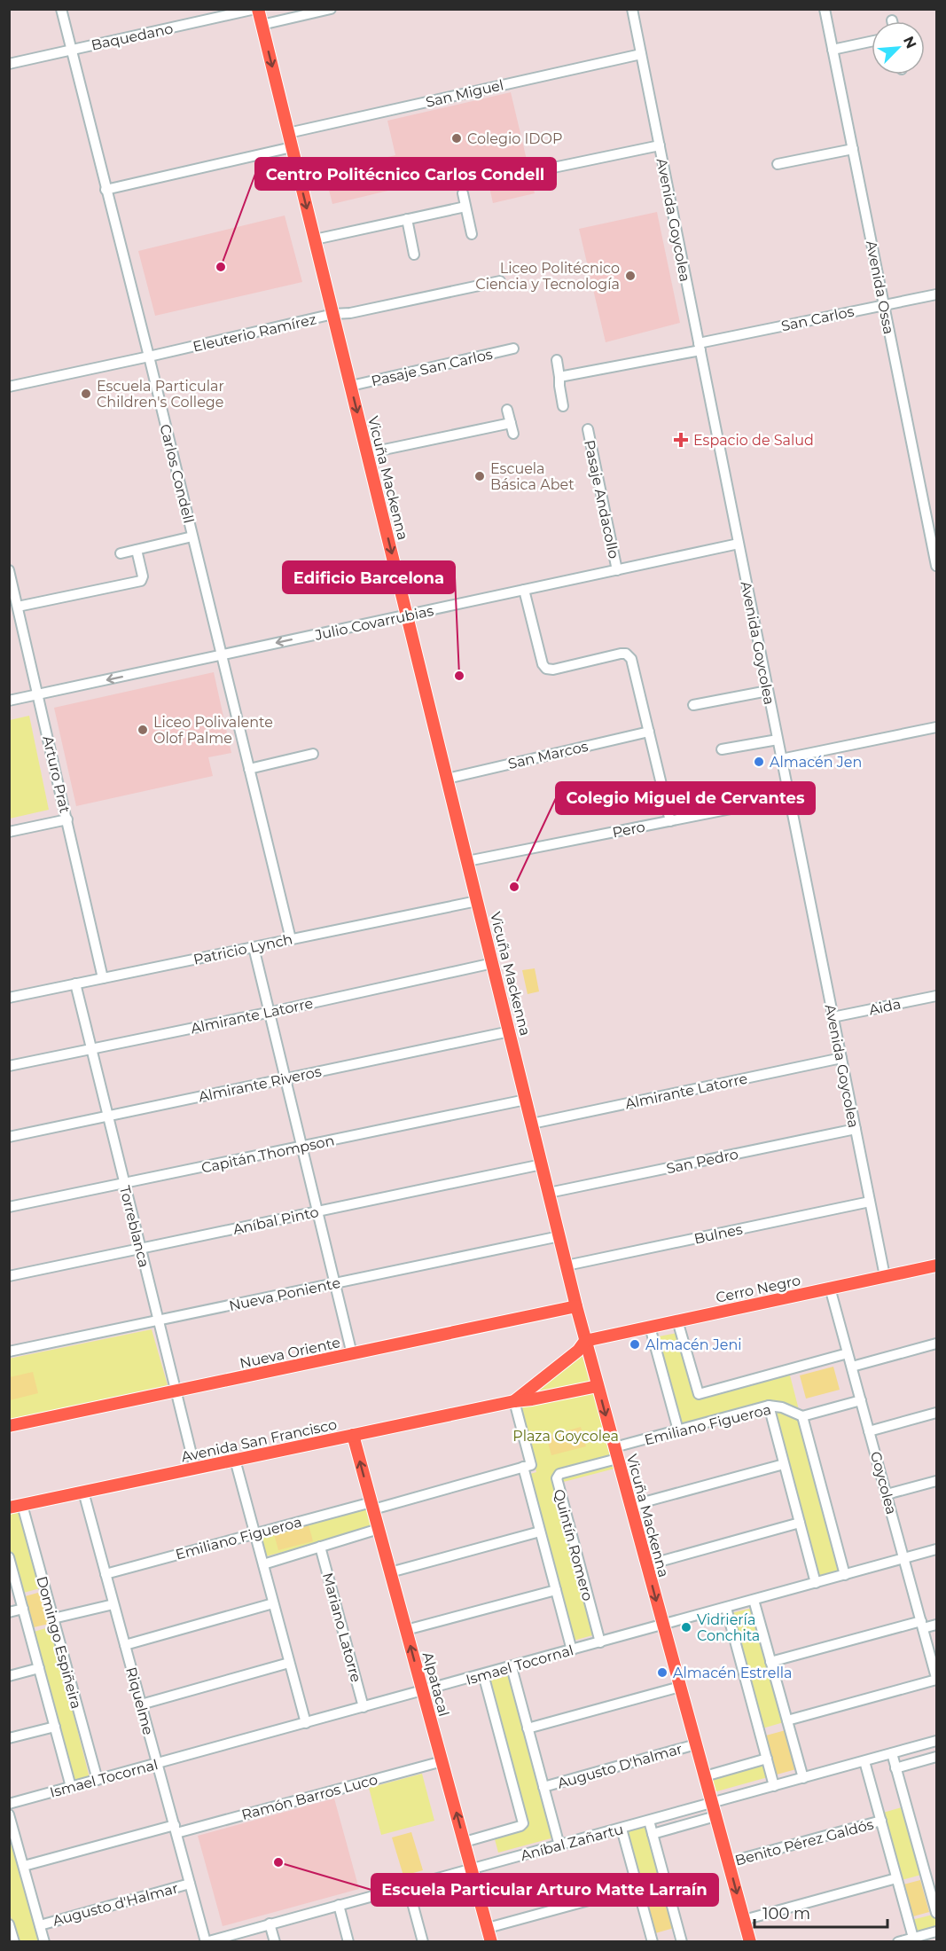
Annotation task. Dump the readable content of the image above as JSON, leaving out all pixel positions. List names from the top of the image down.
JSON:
{
  "streets": {
    "main road": [
      "Vicuña Mackenna",
      "Cerro Negro",
      "Nueva Oriente",
      "Avenida San Francisco",
      "Alpatacal"
    ],
    "street": [
      "Baquedano",
      "San Miguel",
      "Avenida Goycolea",
      "Avenida Ossa",
      "San Carlos",
      "Eleuterio Ramírez",
      "Pasaje San Carlos",
      "Carlos Condell",
      "Pasaje Andacollo",
      "Julio Covarrubias",
      "San Marcos",
      "Arturo Prat",
      "Pero",
      "Patricio Lynch",
      "Aida",
      "Almirante Latorre",
      "Almirante Riveros",
      "Capitán Thompson",
      "San Pedro",
      "Aníbal Pinto",
      "Torreblanca",
      "Bulnes",
      "Nueva Poniente",
      "Emiliano Figueroa",
      "Goycolea",
      "Quintín Romero",
      "Mariano Latorre",
      "Domingo Espiñeira",
      "Ismael Tocornal",
      "Riquelme",
      "Augusto D'halmar",
      "Ramón Barros Luco",
      "Aníbal Zañartu",
      "Benito Pérez Galdós",
      "Augusto d'Halmar"
    ]
  },
  "crossings": [
    ["Baquedano", "Carlos Condell"],
    ["Baquedano", "Vicuña Mackenna"],
    ["San Miguel", "Avenida Goycolea"],
    ["San Miguel", "Vicuña Mackenna"],
    ["Avenida Goycolea", "San Carlos"],
    ["Avenida Goycolea", "Julio Covarrubias"],
    ["Avenida Goycolea", "Pero"],
    ["Avenida Goycolea", "Aida"],
    ["Avenida Goycolea", "Almirante Latorre"],
    ["Avenida Goycolea", "San Pedro"],
    ["Avenida Goycolea", "Bulnes"],
    ["Avenida Goycolea", "Cerro Negro"],
    ["Avenida Ossa", "San Carlos"],
    ["Eleuterio Ramírez", "Carlos Condell"],
    ["Eleuterio Ramírez", "Vicuña Mackenna"],
    ["Pasaje San Carlos", "Vicuña Mackenna"],
    ["Carlos Condell", "Julio Covarrubias"],
    ["Carlos Condell", "Patricio Lynch"],
    ["Vicuña Mackenna", "Julio Covarrubias"],
    ["Vicuña Mackenna", "San Marcos"],
    ["Vicuña Mackenna", "Pero"],
    ["Vicuña Mackenna", "Patricio Lynch"],
    ["Vicuña Mackenna", "Almirante Latorre"],
    ["Vicuña Mackenna", "Almirante Riveros"],
    ["Vicuña Mackenna", "Capitán Thompson"],
    ["Vicuña Mackenna", "San Pedro"],
    ["Vicuña Mackenna", "Aníbal Pinto"],
    ["Vicuña Mackenna", "Bulnes"],
    ["Vicuña Mackenna", "Cerro Negro"],
    ["Vicuña Mackenna", "Nueva Poniente"],
    ["Vicuña Mackenna", "Nueva Oriente"],
    ["Vicuña Mackenna", "Emiliano Figueroa"],
    ["Vicuña Mackenna", "Avenida San Francisco"],
    ["Vicuña Mackenna", "Quintín Romero"],
    ["Vicuña Mackenna", "Ismael Tocornal"],
    ["Vicuña Mackenna", "Augusto D'halmar"],
    ["Vicuña Mackenna", "Aníbal Zañartu"],
    ["Vicuña Mackenna", "Benito Pérez Galdós"],
    ["Pasaje Andacollo", "Julio Covarrubias"],
    ["Julio Covarrubias", "Arturo Prat"],
    ["Arturo Prat", "Patricio Lynch"],
    ["Patricio Lynch", "Torreblanca"],
    ["Almirante Latorre", "Torreblanca"],
    ["Almirante Riveros", "Torreblanca"],
    ["Capitán Thompson", "Torreblanca"],
    ["Aníbal Pinto", "Torreblanca"],
    ["Torreblanca", "Nueva Poniente"],
    ["Torreblanca", "Nueva Oriente"],
    ["Torreblanca", "Avenida San Francisco"],
    ["Cerro Negro", "Avenida San Francisco"],
    ["Cerro Negro", "Goycolea"],
    ["Emiliano Figueroa", "Quintín Romero"],
    ["Emiliano Figueroa", "Mariano Latorre"],
    ["Emiliano Figueroa", "Alpatacal"],
    ["Emiliano Figueroa", "Riquelme"],
    ["Avenida San Francisco", "Quintín Romero"],
    ["Avenida San Francisco", "Domingo Espiñeira"],
    ["Avenida San Francisco", "Alpatacal"],
    ["Avenida San Francisco", "Riquelme"],
    ["Goycolea", "Ismael Tocornal"],
    ["Quintín Romero", "Ismael Tocornal"],
    ["Mariano Latorre", "Ismael Tocornal"],
    ["Domingo Espiñeira", "Ismael Tocornal"],
    ["Ismael Tocornal", "Alpatacal"],
    ["Ismael Tocornal", "Riquelme"],
    ["Alpatacal", "Ramón Barros Luco"],
    ["Alpatacal", "Aníbal Zañartu"],
    ["Riquelme", "Ramón Barros Luco"],
    ["Riquelme", "Aníbal Zañartu"],
    ["Riquelme", "Augusto d'Halmar"]
  ],
  "one_way": ["Julio Covarrubias", "Alpatacal"],
  "parks": ["Plaza Goycolea"],
  "places": {
    "other": [
      "Colegio IDOP",
      "Centro Politécnico Carlos Condell",
      "Liceo Politécnico Ciencia y Tecnología",
      "Escuela Particular Children's College",
      "Escuela Básica Abet",
      "Edificio Barcelona",
      "Liceo Polivalente Olof Palme",
      "Almacén Jen",
      "Colegio Miguel de Cervantes",
      "Almacén Jeni",
      "Vidriería Conchita",
      "Almacén Estrella",
      "Escuela Particular Arturo Matte Larraín"
    ],
    "health": ["Espacio de Salud"]
  },
  "scale_bar": "100 m",
  "north": "top right"
}
